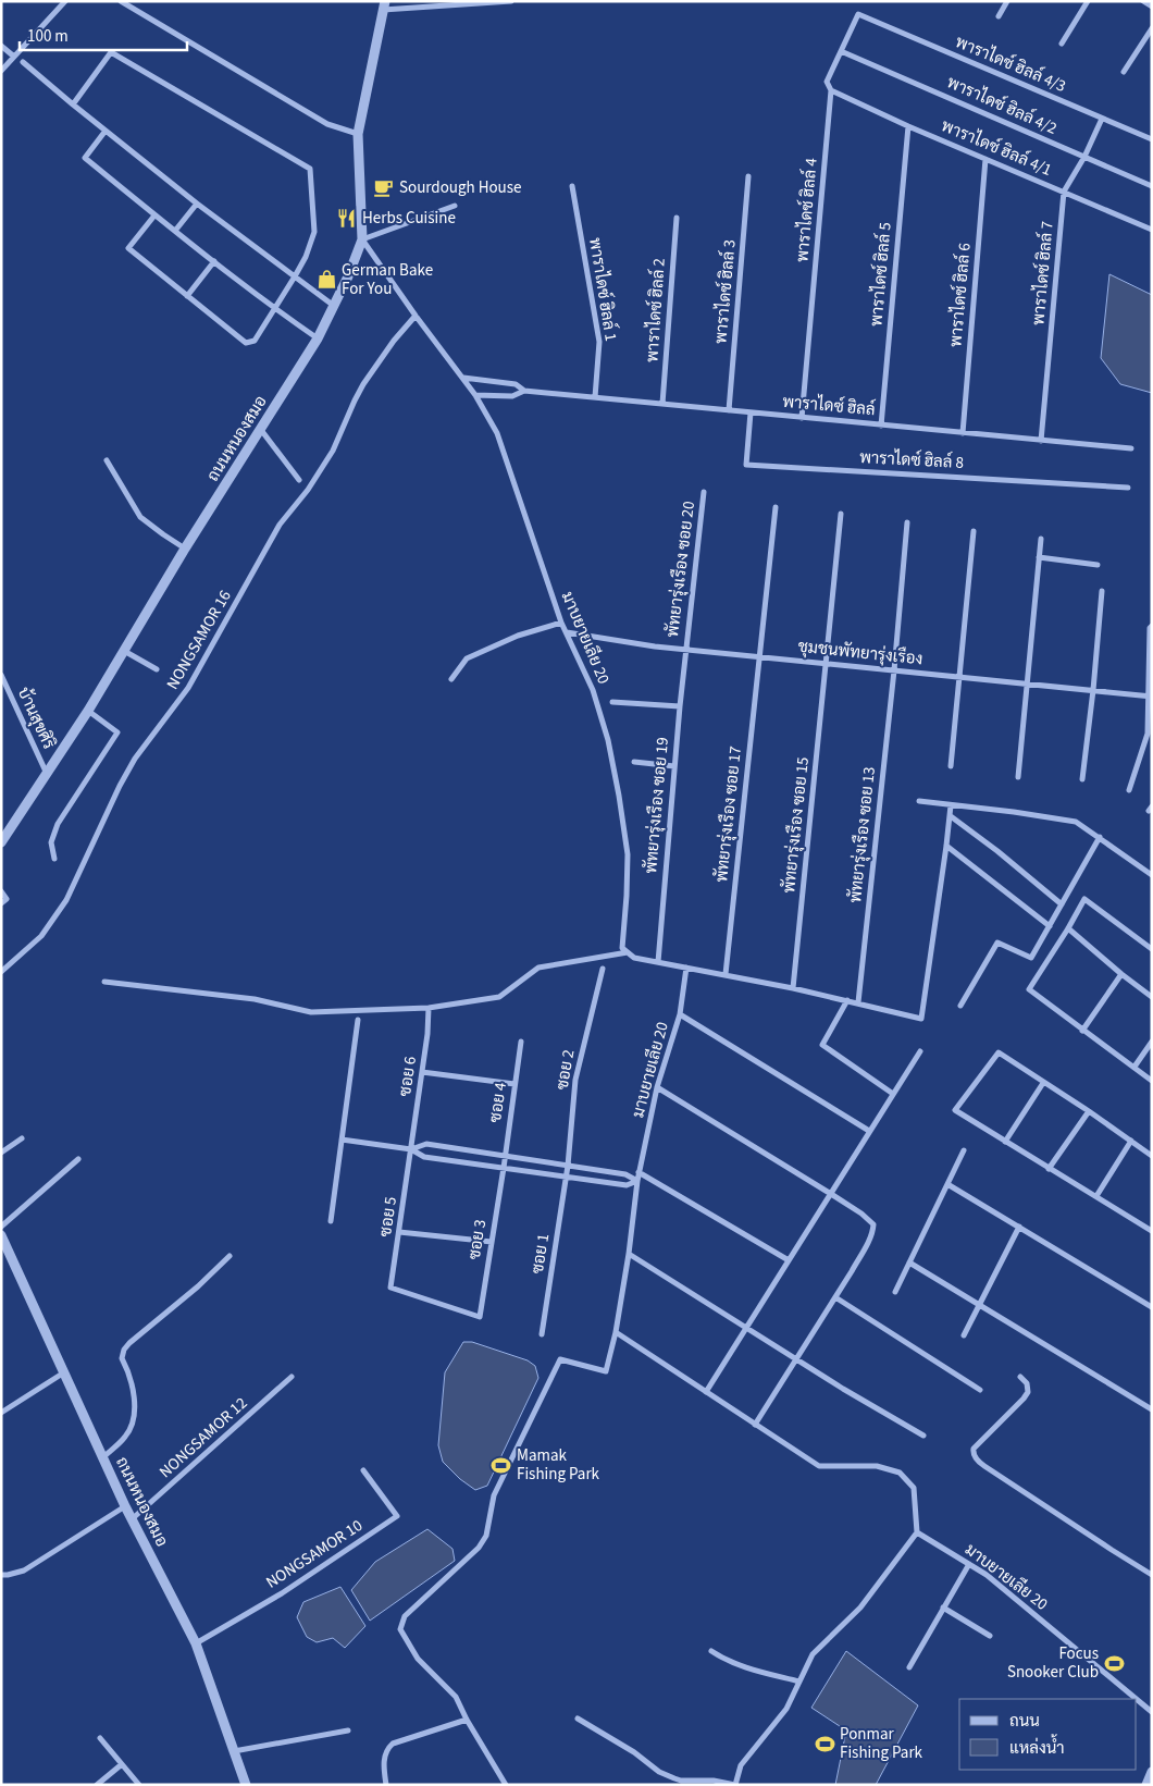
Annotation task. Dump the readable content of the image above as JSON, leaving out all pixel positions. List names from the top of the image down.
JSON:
{
  "streets": {
    "street": [
      "พาราไดซ์ ฮิลล์ 4/3",
      "พาราไดซ์ ฮิลล์ 4/2",
      "พาราไดซ์ ฮิลล์ 4/1",
      "พาราไดซ์ ฮิลล์ 4",
      "พาราไดซ์ ฮิลล์ 7",
      "พาราไดซ์ ฮิลล์ 5",
      "พาราไดซ์ ฮิลล์ 1",
      "พาราไดซ์ ฮิลล์ 3",
      "พาราไดซ์ ฮิลล์ 6",
      "พาราไดซ์ ฮิลล์ 2",
      "พาราไดซ์ ฮิลล์",
      "ถนนหนองสมอ",
      "พาราไดซ์ ฮิลล์ 8",
      "พัทยารุ่งเรือง ซอย 20",
      "มาบยายเลีย 20",
      "NONGSAMOR 16",
      "ชุมชนพัทยารุ่งเรือง",
      "บ้านสุขศิริ",
      "พัทยารุ่งเรือง ซอย 19",
      "พัทยารุ่งเรือง ซอย 17",
      "พัทยารุ่งเรือง ซอย 15",
      "พัทยารุ่งเรือง ซอย 13",
      "ซอย 2",
      "ซอย 6",
      "ซอย 4",
      "ซอย 5",
      "ซอย 3",
      "ซอย 1",
      "NONGSAMOR 12",
      "NONGSAMOR 10"
    ]
  },
  "crossings": [
    ["พาราไดซ์ ฮิลล์ 4/3", "พาราไดซ์ ฮิลล์ 4"],
    ["พาราไดซ์ ฮิลล์ 4/3", "พาราไดซ์ ฮิลล์ 7"],
    ["พาราไดซ์ ฮิลล์ 4/2", "พาราไดซ์ ฮิลล์ 4"],
    ["พาราไดซ์ ฮิลล์ 4/2", "พาราไดซ์ ฮิลล์ 7"],
    ["พาราไดซ์ ฮิลล์ 4/1", "พาราไดซ์ ฮิลล์ 4"],
    ["พาราไดซ์ ฮิลล์ 4/1", "พาราไดซ์ ฮิลล์ 7"],
    ["พาราไดซ์ ฮิลล์ 4/1", "พาราไดซ์ ฮิลล์ 5"],
    ["พาราไดซ์ ฮิลล์ 4/1", "พาราไดซ์ ฮิลล์ 6"],
    ["พาราไดซ์ ฮิลล์ 4", "พาราไดซ์ ฮิลล์"],
    ["พาราไดซ์ ฮิลล์ 7", "พาราไดซ์ ฮิลล์"],
    ["พาราไดซ์ ฮิลล์ 5", "พาราไดซ์ ฮิลล์"],
    ["พาราไดซ์ ฮิลล์ 1", "พาราไดซ์ ฮิลล์"],
    ["พาราไดซ์ ฮิลล์ 3", "พาราไดซ์ ฮิลล์"],
    ["พาราไดซ์ ฮิลล์ 6", "พาราไดซ์ ฮิลล์"],
    ["พาราไดซ์ ฮิลล์ 2", "พาราไดซ์ ฮิลล์"],
    ["พาราไดซ์ ฮิลล์", "พาราไดซ์ ฮิลล์ 8"],
    ["พาราไดซ์ ฮิลล์", "มาบยายเลีย 20"],
    ["ถนนหนองสมอ", "มาบยายเลีย 20"],
    ["ถนนหนองสมอ", "บ้านสุขศิริ"],
    ["ถนนหนองสมอ", "NONGSAMOR 12"],
    ["ถนนหนองสมอ", "NONGSAMOR 10"],
    ["พัทยารุ่งเรือง ซอย 20", "ชุมชนพัทยารุ่งเรือง"],
    ["พัทยารุ่งเรือง ซอย 20", "พัทยารุ่งเรือง ซอย 19"],
    ["มาบยายเลีย 20", "NONGSAMOR 16"],
    ["มาบยายเลีย 20", "ชุมชนพัทยารุ่งเรือง"],
    ["ชุมชนพัทยารุ่งเรือง", "พัทยารุ่งเรือง ซอย 19"],
    ["ชุมชนพัทยารุ่งเรือง", "พัทยารุ่งเรือง ซอย 17"],
    ["ชุมชนพัทยารุ่งเรือง", "พัทยารุ่งเรือง ซอย 15"],
    ["ชุมชนพัทยารุ่งเรือง", "พัทยารุ่งเรือง ซอย 13"],
    ["ซอย 2", "ซอย 1"],
    ["ซอย 6", "ซอย 5"],
    ["ซอย 4", "ซอย 3"],
    ["ซอย 5", "ซอย 3"]
  ],
  "places": {
    "cafe": ["Sourdough House"],
    "restaurant": ["Herbs Cuisine"],
    "shop": ["German Bake For You"],
    "sports": ["Mamak Fishing Park", "Focus Snooker Club", "Ponmar Fishing Park"]
  },
  "legend": ["ถนน", "แหล่งน้ำ"],
  "scale_bar": "100 m"
}
